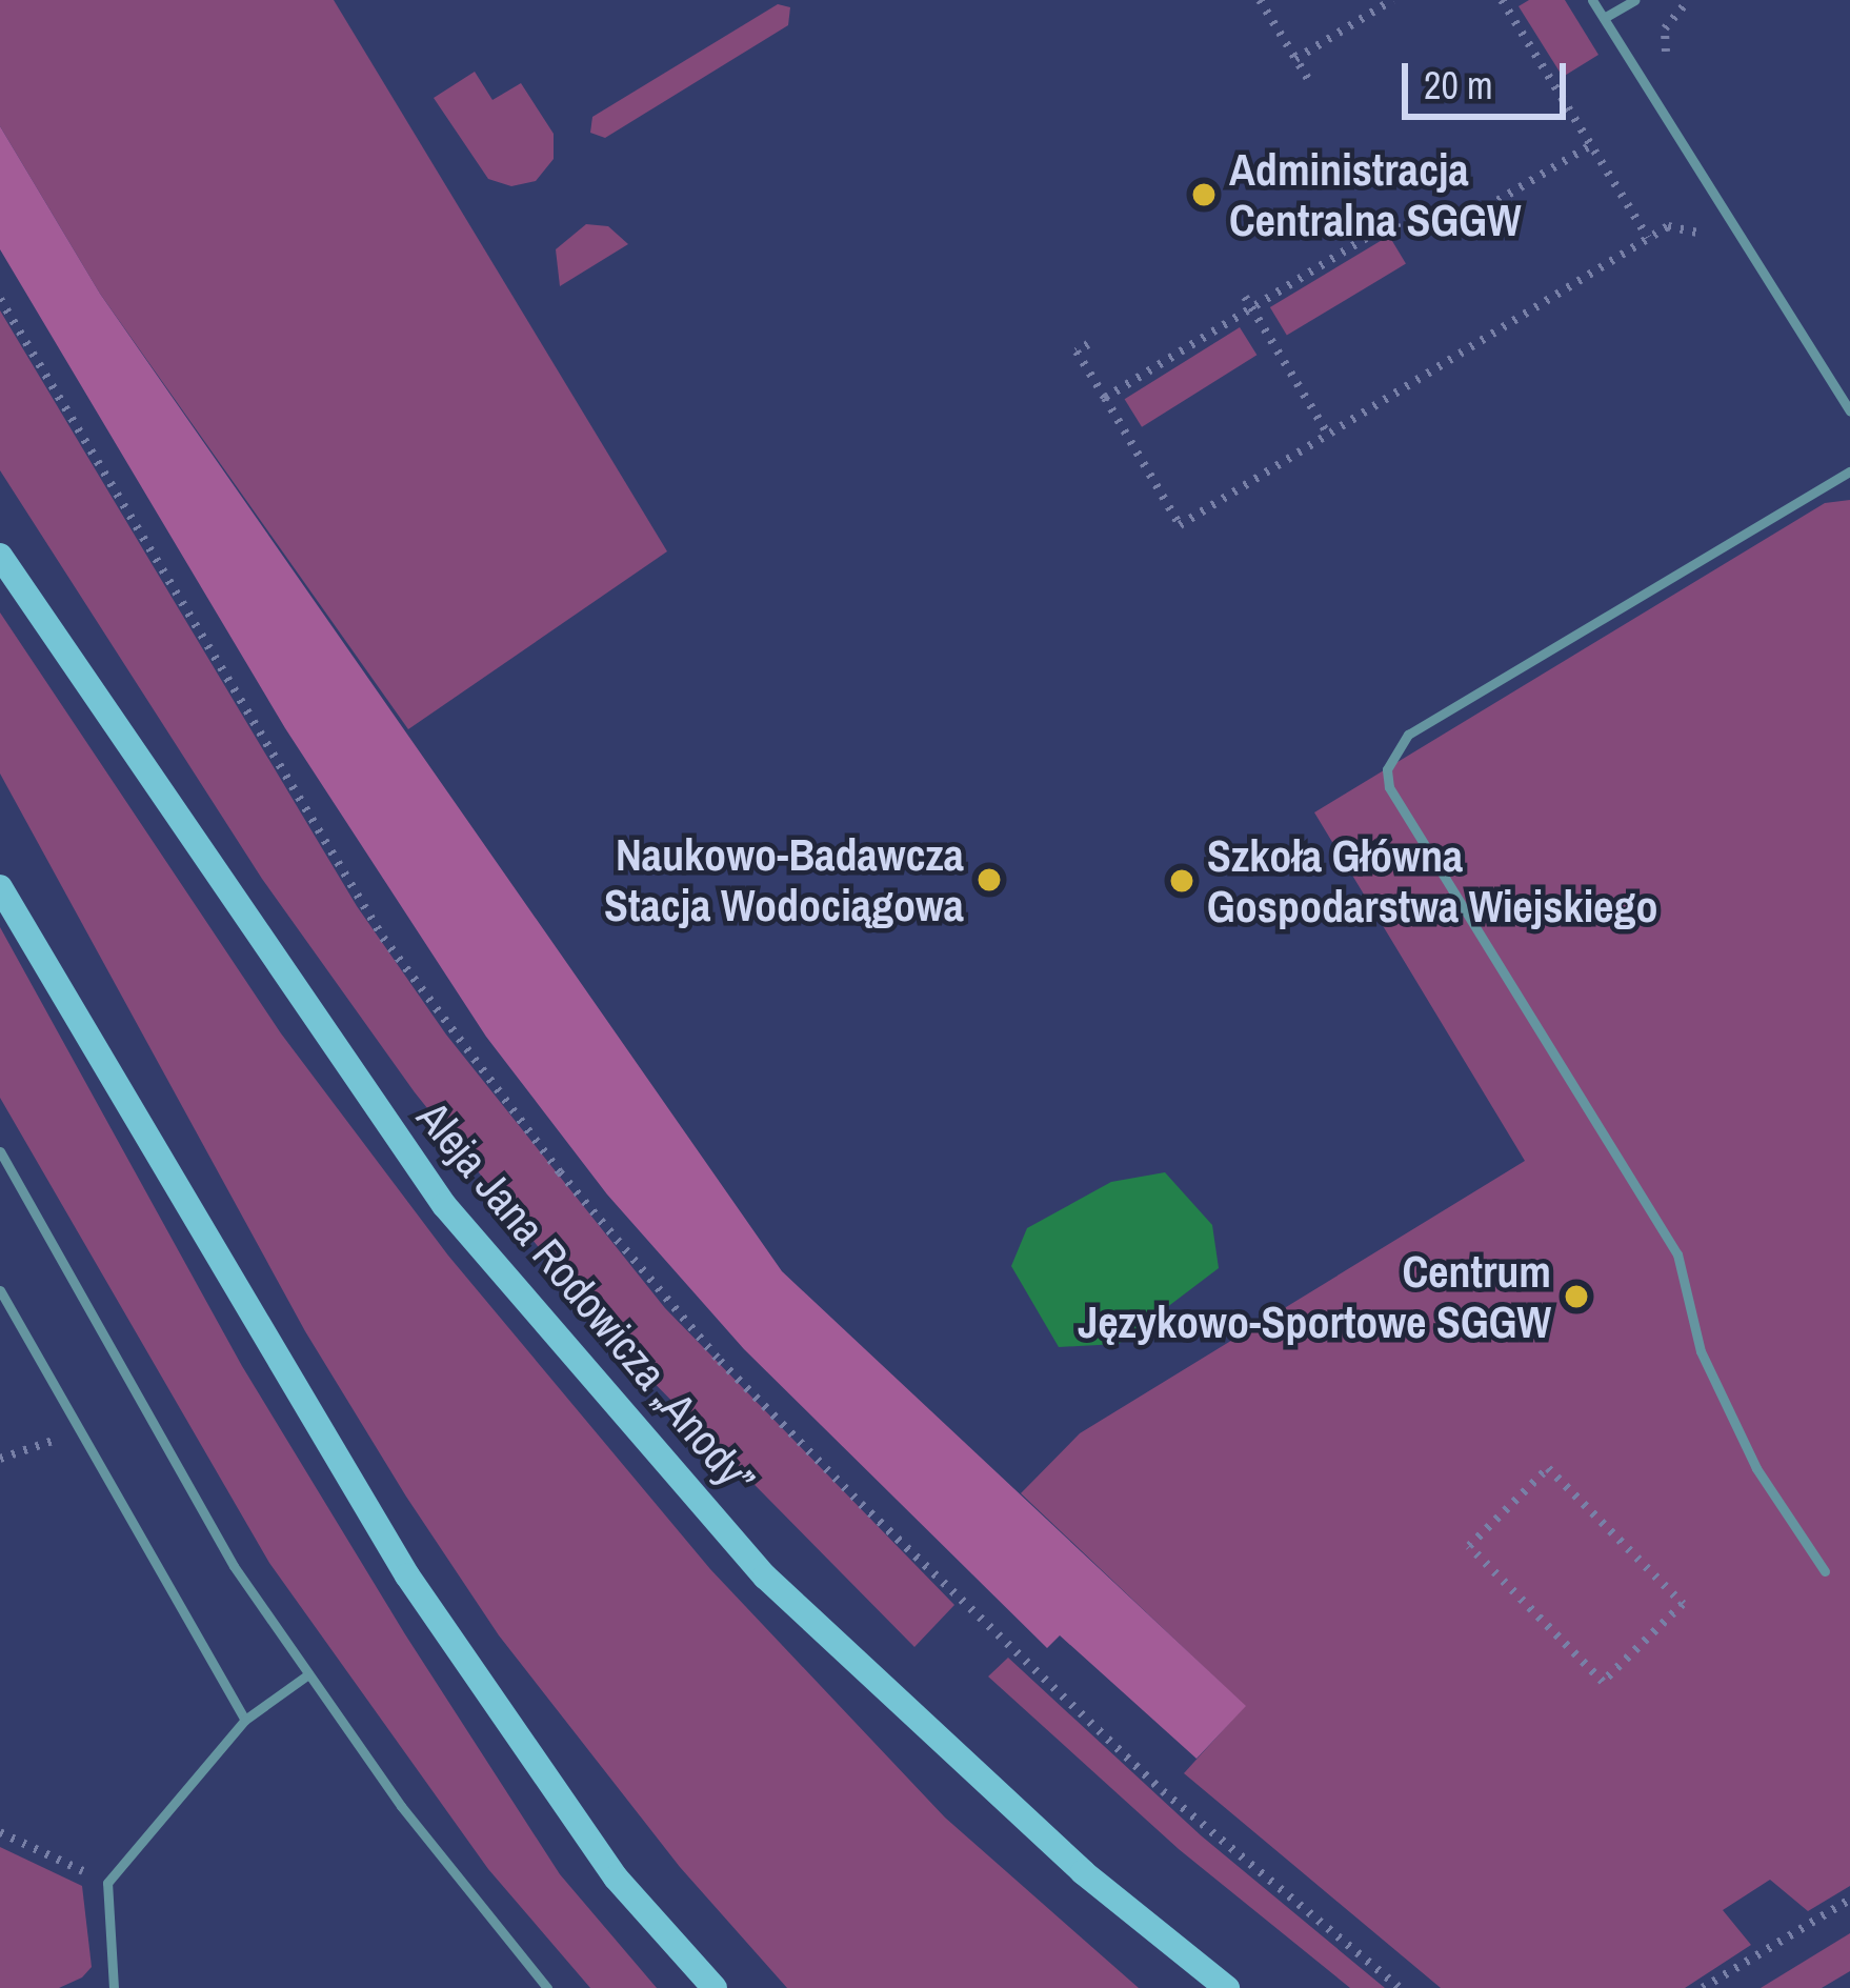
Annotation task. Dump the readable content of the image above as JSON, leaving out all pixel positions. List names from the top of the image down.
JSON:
{
  "streets": {
    "main road": ["Aleja Jana Rodowicza „Anody”"]
  },
  "places": [
    "Administracja Centralna SGGW",
    "Naukowo-Badawcza Stacja Wodociągowa",
    "Szkoła Główna Gospodarstwa Wiejskiego",
    "Centrum Językowo-Sportowe SGGW"
  ],
  "scale_bar": "20 m"
}
